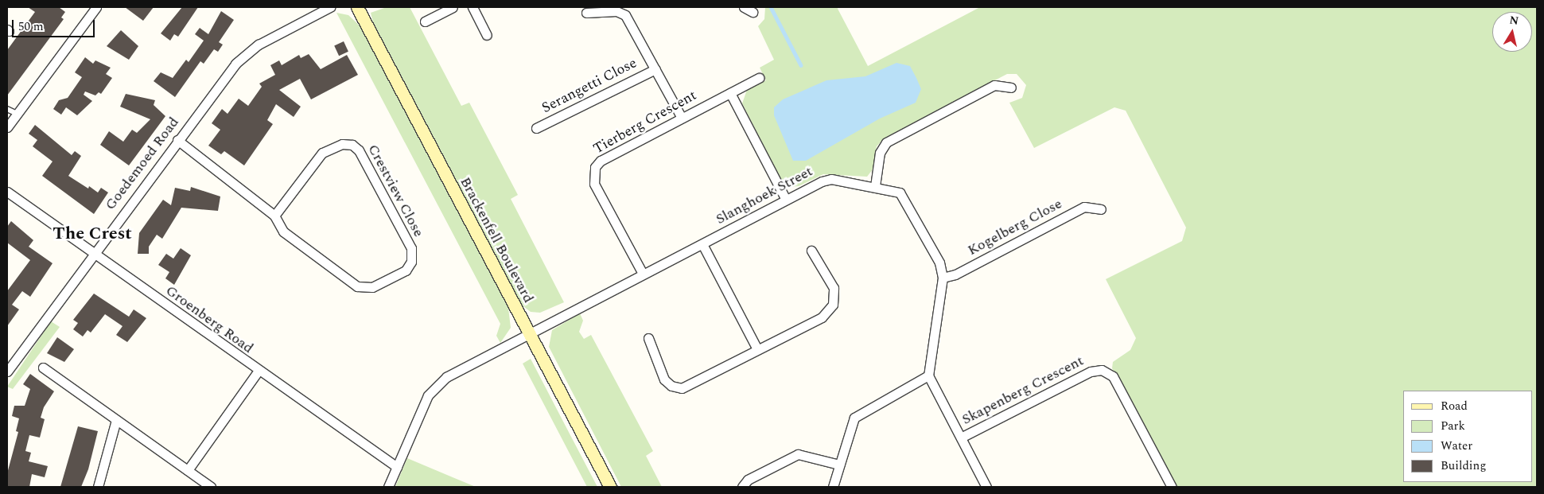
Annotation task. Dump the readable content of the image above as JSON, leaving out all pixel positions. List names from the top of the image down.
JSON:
{
  "streets": {
    "street": [
      "Serangetti Close",
      "Tierberg Crescent",
      "Goedemoed Road",
      "Crestview Close",
      "Slanghoek Street",
      "Kogelberg Close",
      "Brackenfell Boulevard",
      "Groenberg Road",
      "Skapenberg Crescent"
    ]
  },
  "crossings": [
    ["Serangetti Close", "Tierberg Crescent"],
    ["Tierberg Crescent", "Slanghoek Street"],
    ["Goedemoed Road", "Crestview Close"],
    ["Goedemoed Road", "Groenberg Road"],
    ["Slanghoek Street", "Kogelberg Close"],
    ["Slanghoek Street", "Brackenfell Boulevard"],
    ["Slanghoek Street", "Groenberg Road"]
  ],
  "districts": ["The Crest"],
  "legend": [
    "Road",
    "Park",
    "Water",
    "Building"
  ],
  "scale_bar": "50 m",
  "north": "top"
}
